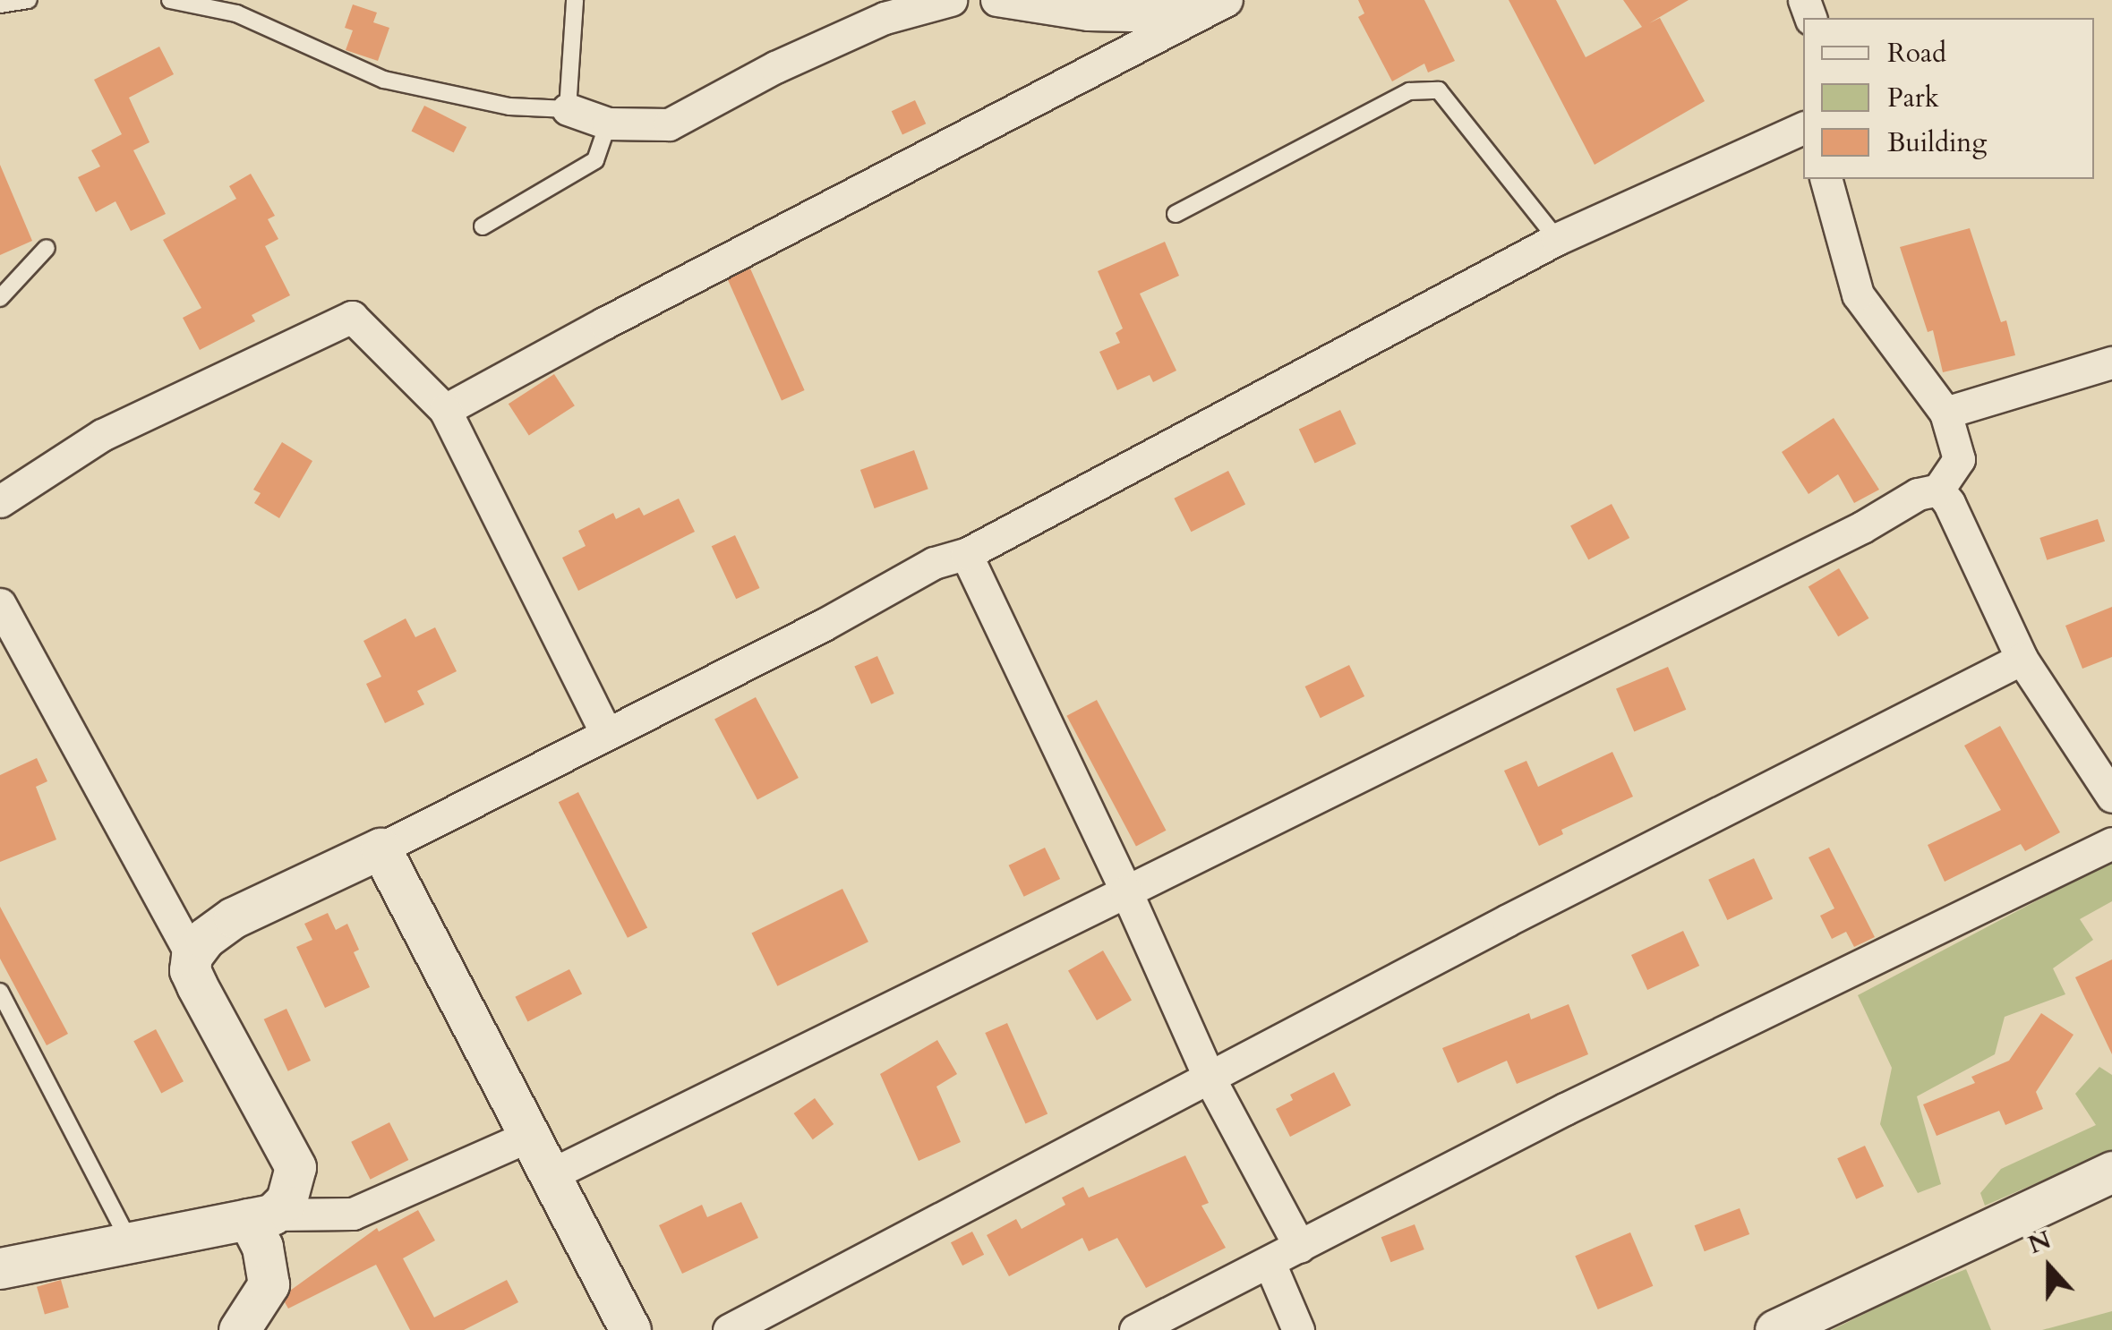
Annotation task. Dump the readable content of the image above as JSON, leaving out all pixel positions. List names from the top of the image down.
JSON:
{
  "legend": ["Road", "Park", "Building"],
  "north": "top"
}
